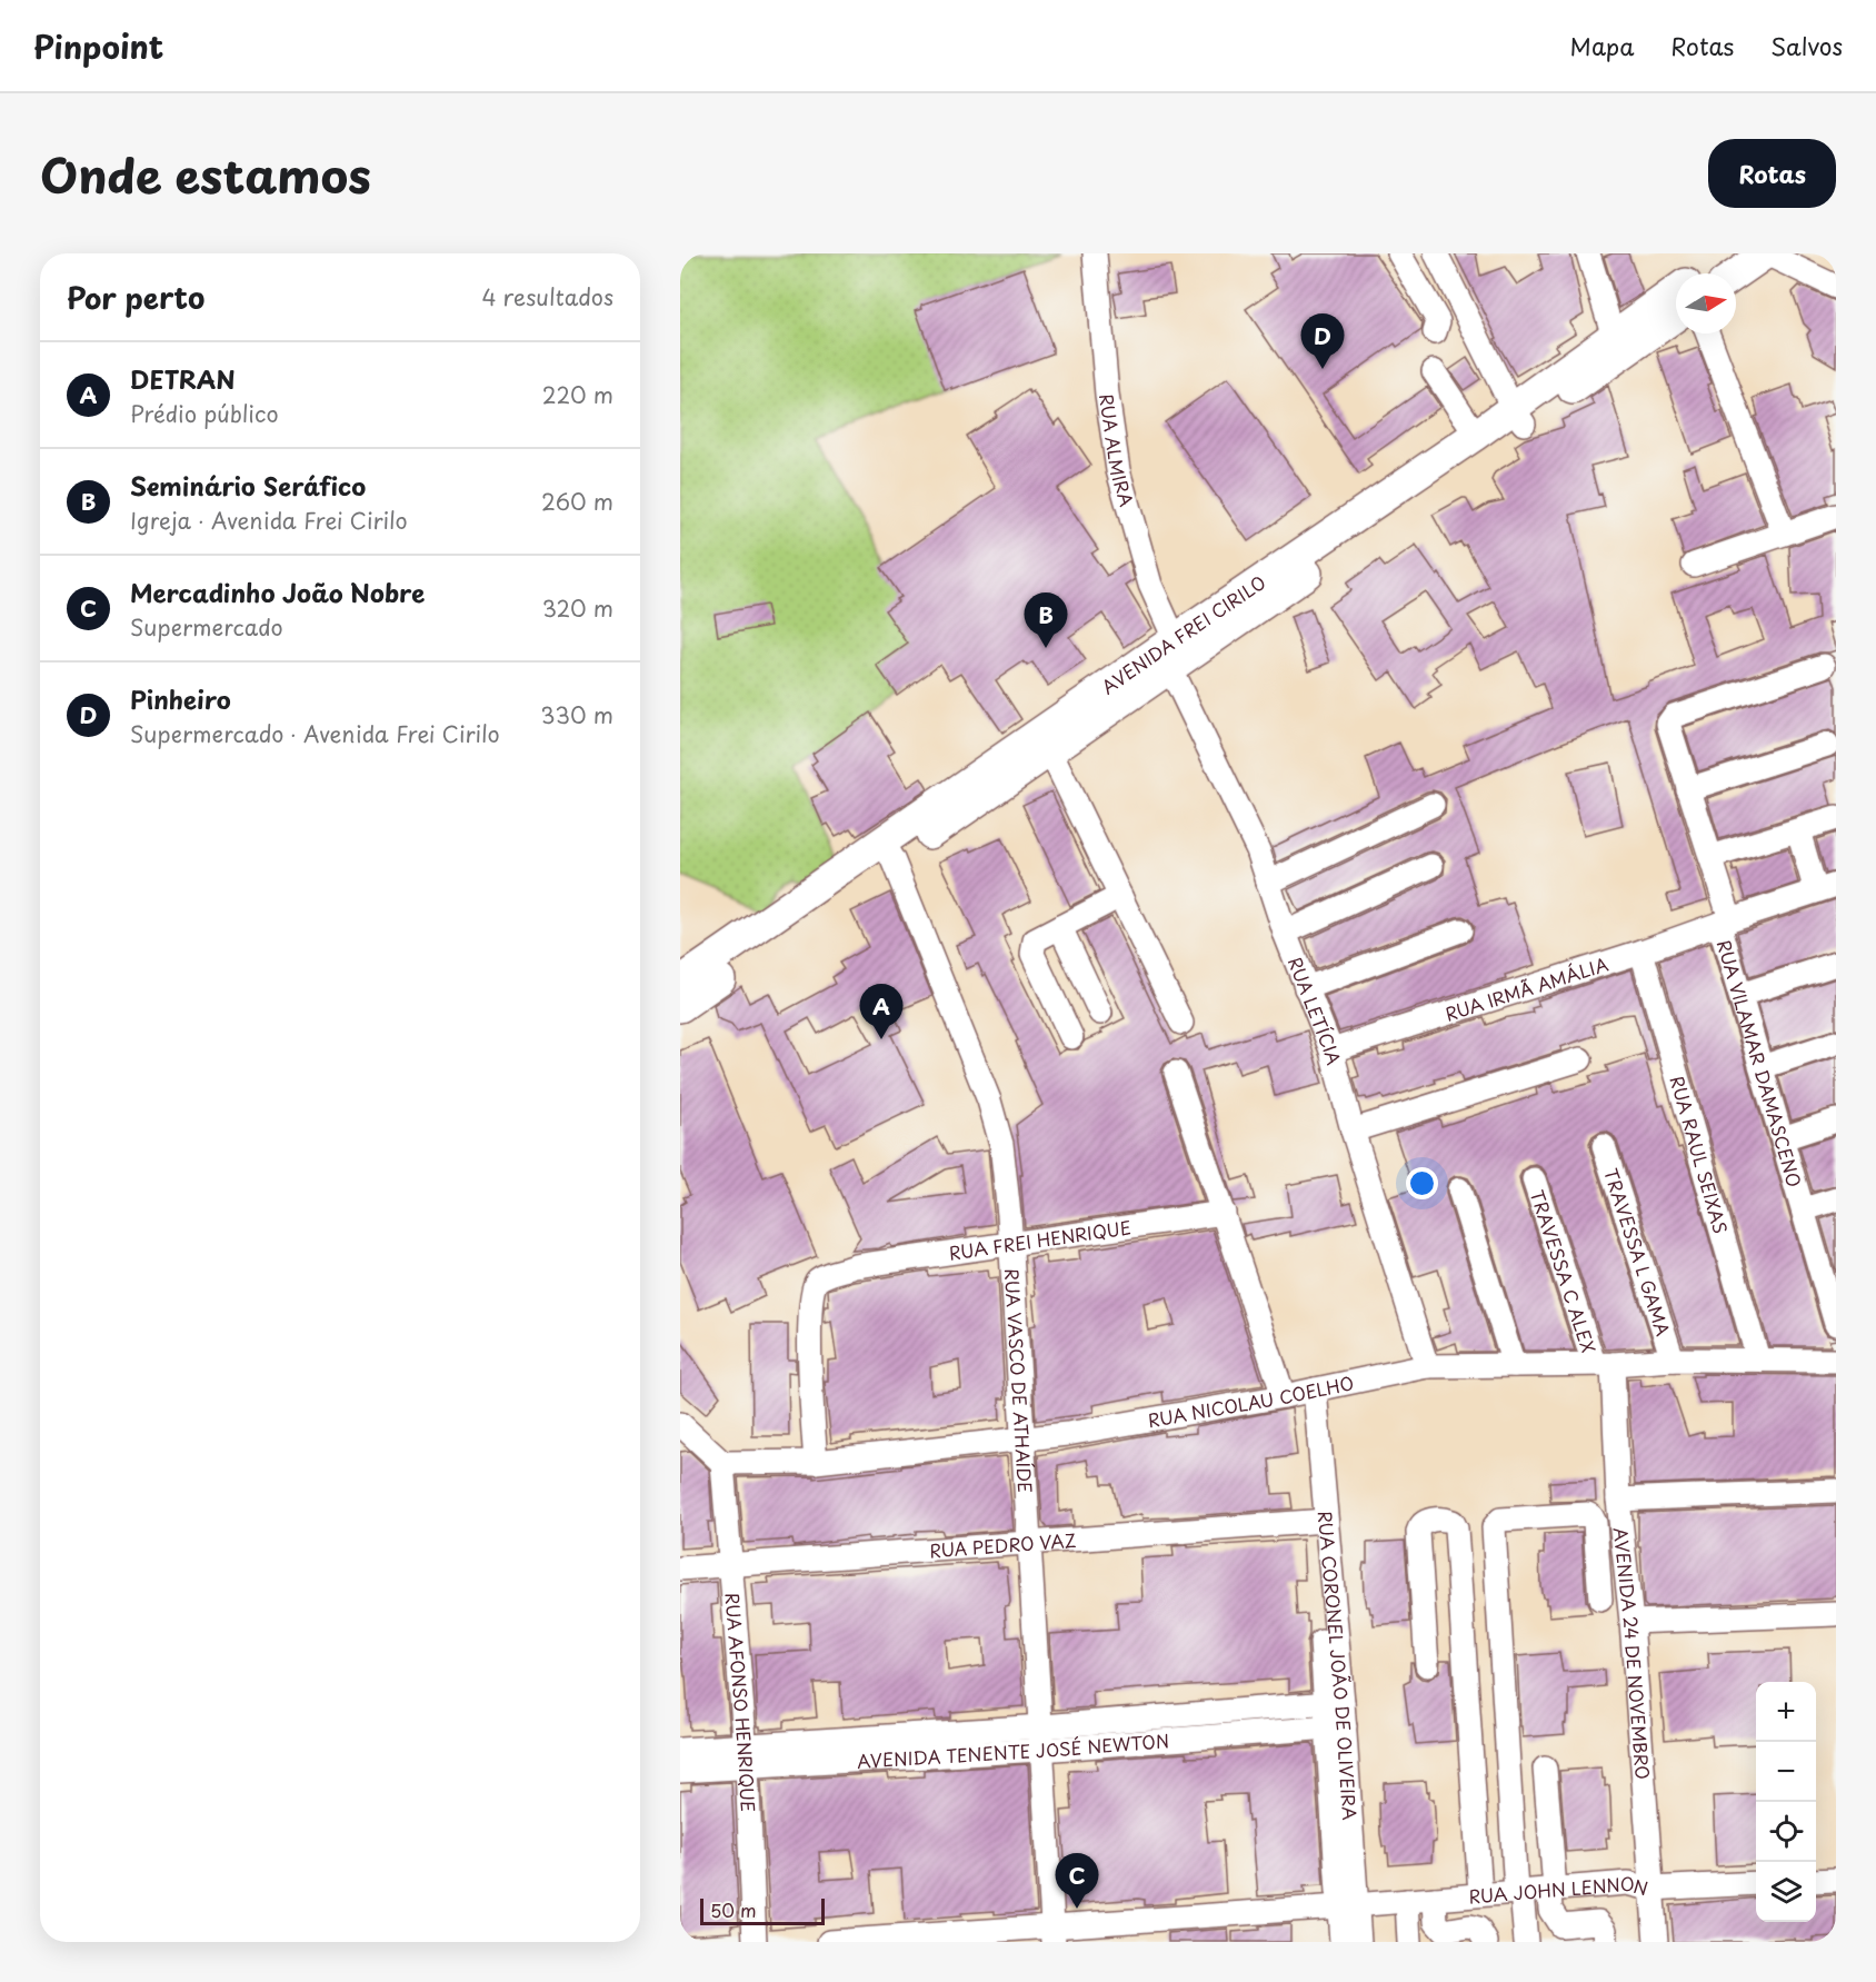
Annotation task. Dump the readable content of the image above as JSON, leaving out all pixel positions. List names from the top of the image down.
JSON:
{
  "streets": {
    "main road": ["AVENIDA FREI CIRILO"],
    "street": [
      "RUA ALMIRA",
      "RUA IRMÃ AMÁLIA",
      "RUA LETÍCIA",
      "RUA VILAMAR DAMASCENO",
      "RUA RAUL SEIXAS",
      "RUA FREI HENRIQUE",
      "TRAVESSA L GAMA",
      "TRAVESSA C ALEX",
      "RUA VASCO DE ATHAÍDE",
      "RUA NICOLAU COELHO",
      "RUA PEDRO VAZ",
      "AVENIDA 24 DE NOVEMBRO",
      "RUA CORONEL JOÃO DE OLIVEIRA",
      "RUA AFONSO HENRIQUE",
      "AVENIDA TENENTE JOSÉ NEWTON",
      "RUA JOHN LENNON"
    ]
  },
  "crossings": [
    ["RUA ALMIRA", "AVENIDA FREI CIRILO"],
    ["RUA ALMIRA", "RUA LETÍCIA"],
    ["AVENIDA FREI CIRILO", "RUA LETÍCIA"],
    ["AVENIDA FREI CIRILO", "RUA VASCO DE ATHAÍDE"],
    ["RUA IRMÃ AMÁLIA", "RUA LETÍCIA"],
    ["RUA IRMÃ AMÁLIA", "RUA VILAMAR DAMASCENO"],
    ["RUA IRMÃ AMÁLIA", "RUA RAUL SEIXAS"],
    ["RUA LETÍCIA", "RUA NICOLAU COELHO"],
    ["RUA RAUL SEIXAS", "RUA NICOLAU COELHO"],
    ["RUA FREI HENRIQUE", "RUA VASCO DE ATHAÍDE"],
    ["RUA FREI HENRIQUE", "RUA NICOLAU COELHO"],
    ["RUA FREI HENRIQUE", "RUA CORONEL JOÃO DE OLIVEIRA"],
    ["TRAVESSA L GAMA", "RUA NICOLAU COELHO"],
    ["TRAVESSA C ALEX", "RUA NICOLAU COELHO"],
    ["TRAVESSA C ALEX", "AVENIDA 24 DE NOVEMBRO"],
    ["RUA VASCO DE ATHAÍDE", "RUA NICOLAU COELHO"],
    ["RUA VASCO DE ATHAÍDE", "RUA PEDRO VAZ"],
    ["RUA VASCO DE ATHAÍDE", "AVENIDA TENENTE JOSÉ NEWTON"],
    ["RUA VASCO DE ATHAÍDE", "RUA JOHN LENNON"],
    ["RUA NICOLAU COELHO", "AVENIDA 24 DE NOVEMBRO"],
    ["RUA NICOLAU COELHO", "RUA CORONEL JOÃO DE OLIVEIRA"],
    ["RUA NICOLAU COELHO", "RUA AFONSO HENRIQUE"],
    ["RUA PEDRO VAZ", "RUA CORONEL JOÃO DE OLIVEIRA"],
    ["RUA PEDRO VAZ", "RUA AFONSO HENRIQUE"],
    ["AVENIDA 24 DE NOVEMBRO", "RUA JOHN LENNON"],
    ["RUA CORONEL JOÃO DE OLIVEIRA", "AVENIDA TENENTE JOSÉ NEWTON"],
    ["RUA CORONEL JOÃO DE OLIVEIRA", "RUA JOHN LENNON"],
    ["RUA AFONSO HENRIQUE", "AVENIDA TENENTE JOSÉ NEWTON"]
  ],
  "scale_bar": "50 m",
  "north": "right",
  "page": {
    "header": "Pinpoint",
    "nav": ["Mapa", "Rotas", "Salvos"],
    "title": "Onde estamos",
    "buttons": "Rotas",
    "heading": ["Por perto", "4 resultados"],
    "pins": [
      "D",
      "B",
      "A",
      "C"
    ],
    "list": [
      {
        "mark": "A",
        "name": "DETRAN",
        "note": "Prédio público",
        "value": "220 m"
      },
      {
        "mark": "B",
        "name": "Seminário Seráfico",
        "note": "Igreja · Avenida Frei Cirilo",
        "value": "260 m"
      },
      {
        "mark": "C",
        "name": "Mercadinho João Nobre",
        "note": "Supermercado",
        "value": "320 m"
      },
      {
        "mark": "D",
        "name": "Pinheiro",
        "note": "Supermercado · Avenida Frei Cirilo",
        "value": "330 m"
      }
    ],
    "map_buttons": ["+", "−"],
    "scale": "50 m"
  }
}
